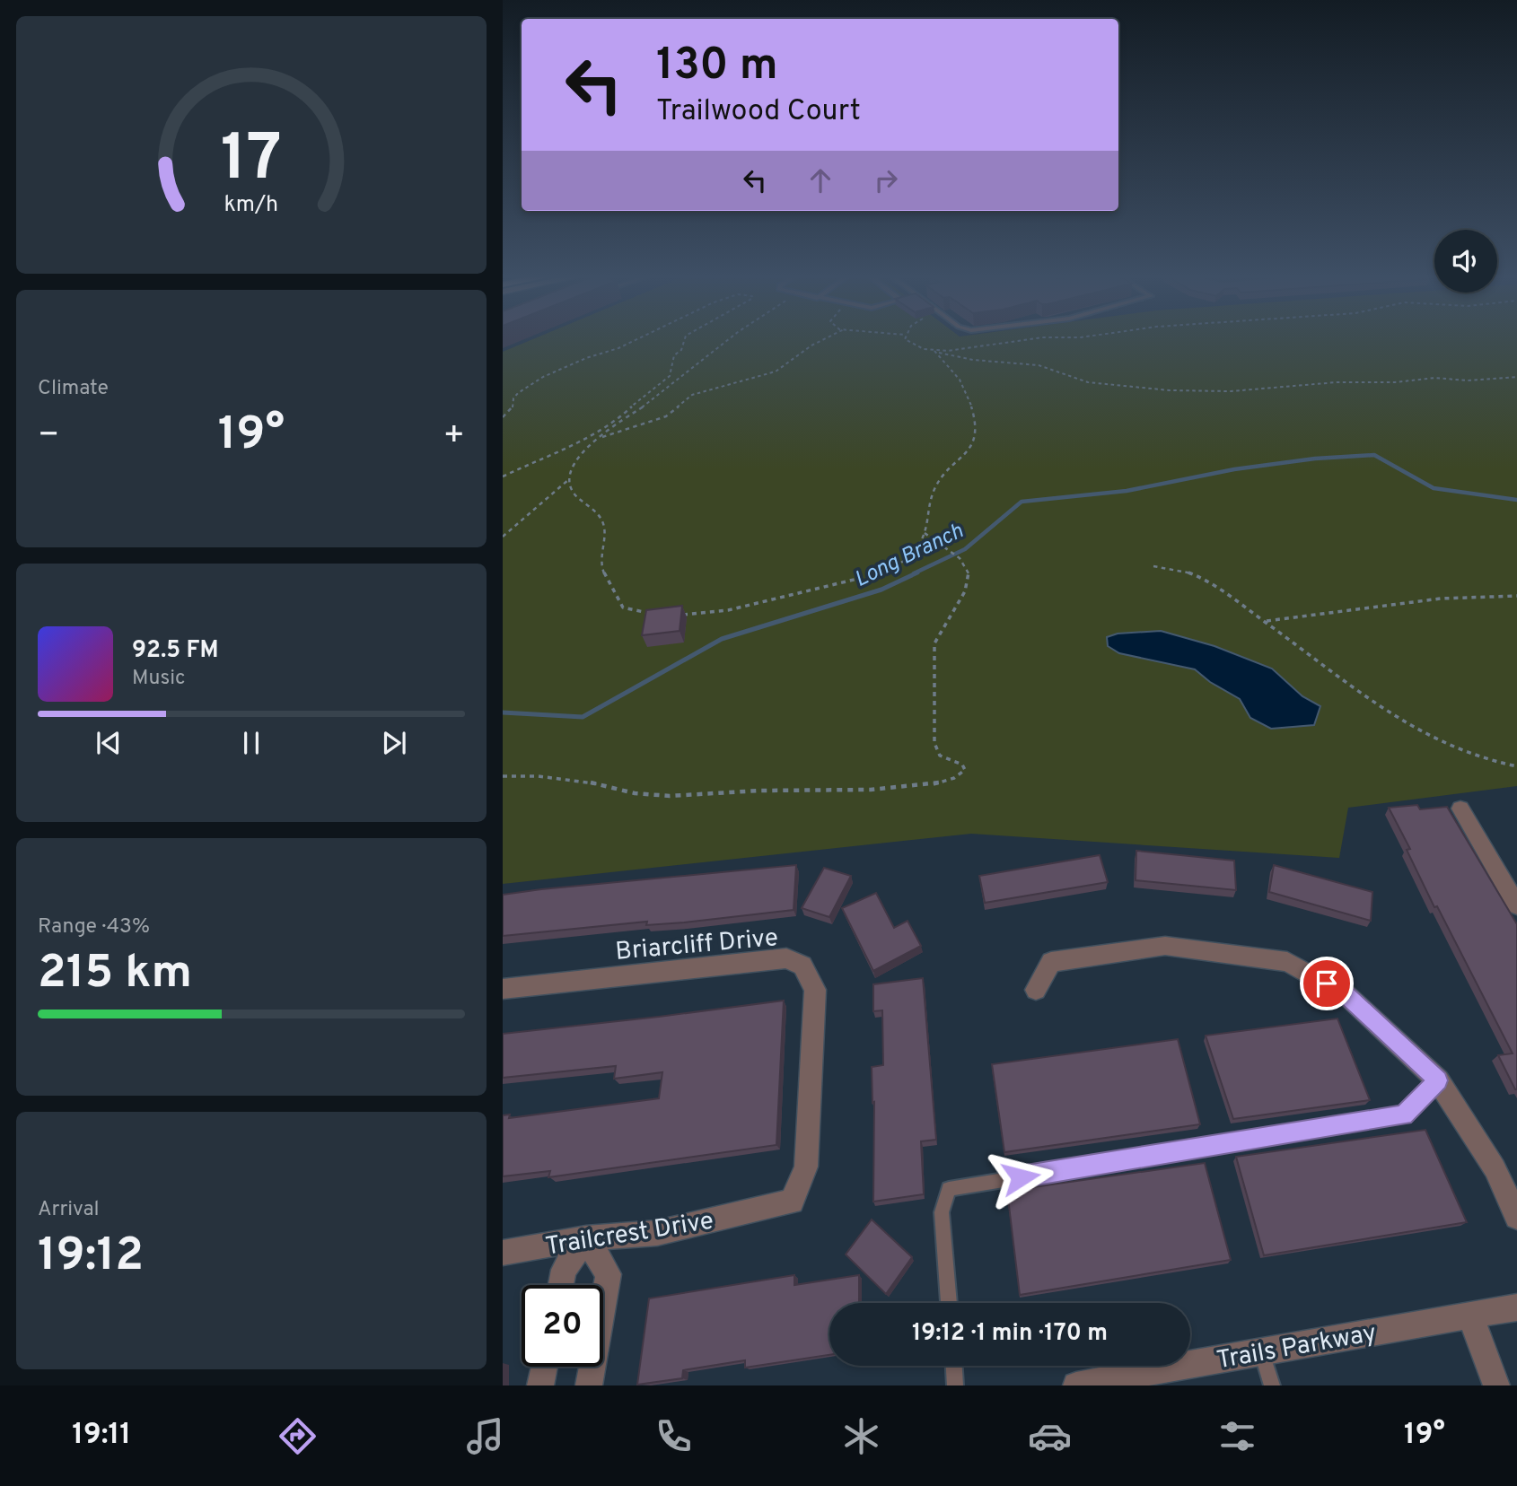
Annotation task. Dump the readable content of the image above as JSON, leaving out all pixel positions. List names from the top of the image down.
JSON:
{
  "streets": {
    "street": ["Briarcliff Drive", "Trailcrest Drive", "Trails Parkway"]
  },
  "crossings": [
    ["Briarcliff Drive", "Trailcrest Drive"]
  ],
  "water": ["Long Branch"],
  "page": {
    "turn": ["130 m", "Trailwood Court"],
    "tile": [
      "Climate",
      ["Range · 43%", "215 km"],
      ["Arrival", "19:12"]
    ],
    "heat": ["−", "19°", "+"],
    "song": ["92.5 FM", "Music"],
    "limit": "20",
    "trip": "19:12 · 1 min · 170 m",
    "tabs": ["19:11", "19°"],
    "gauge": ["17", "km/h"]
  }
}
